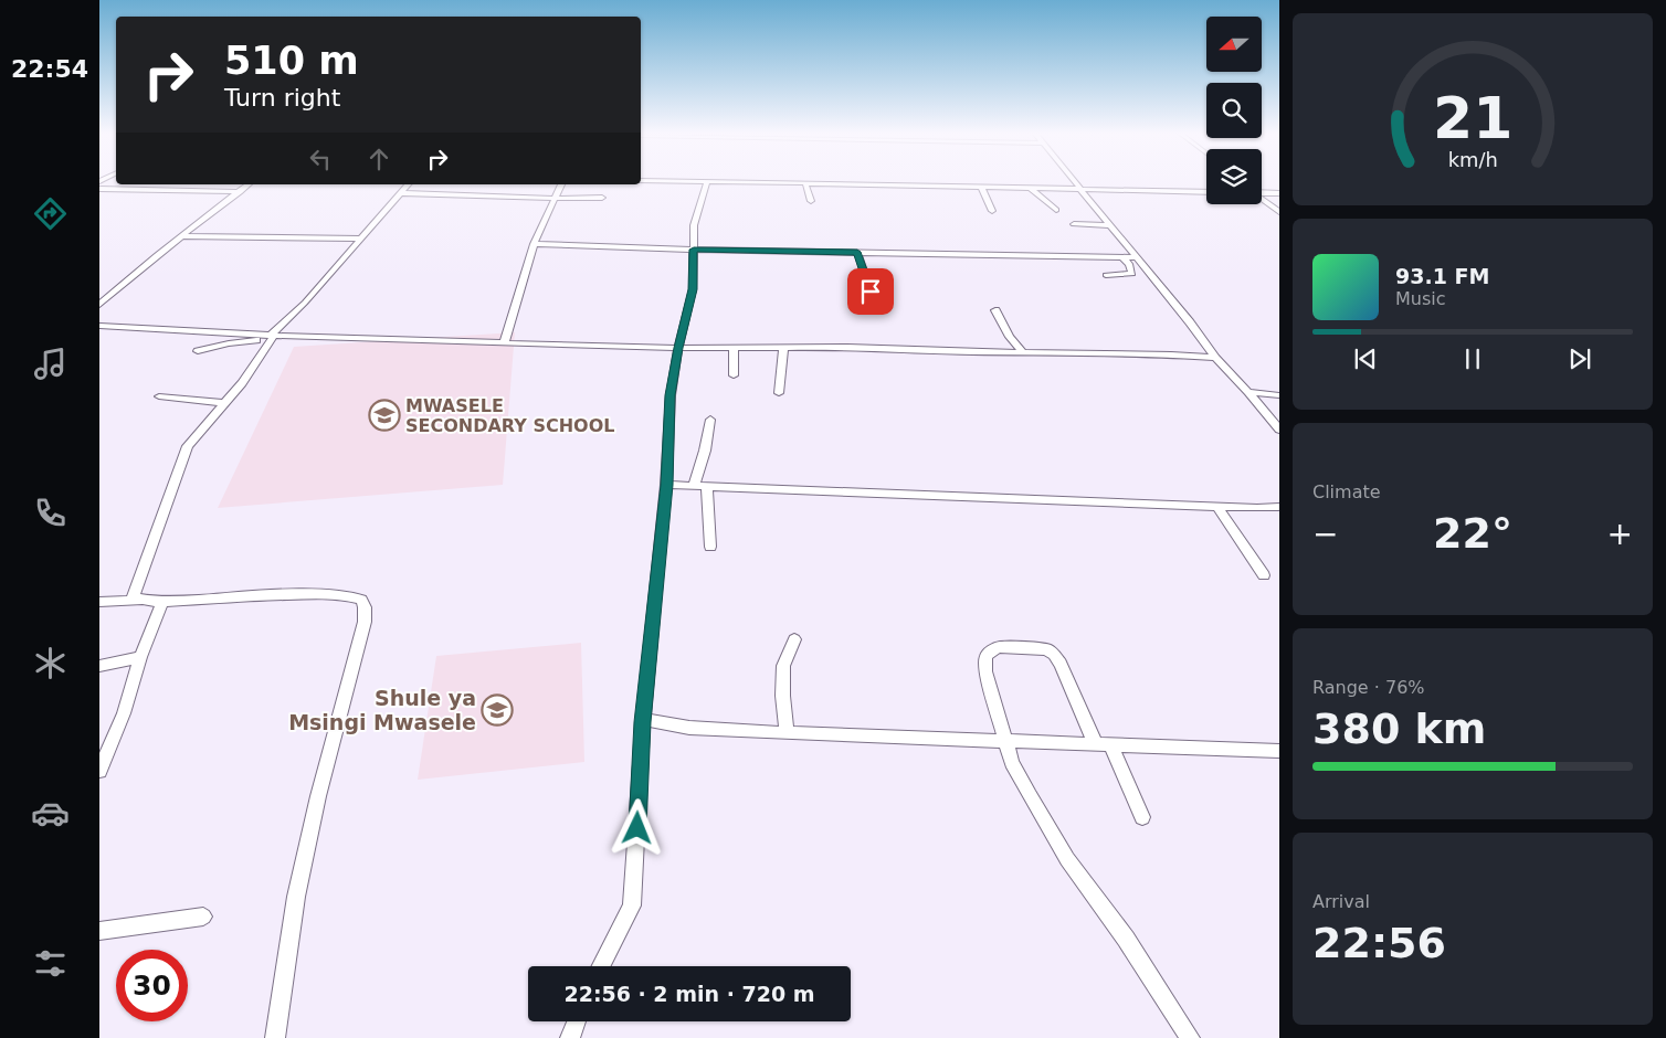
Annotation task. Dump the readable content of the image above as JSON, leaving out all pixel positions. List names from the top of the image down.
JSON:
{
  "places": {
    "school or university": ["MWASELE SECONDARY SCHOOL", "Shule ya Msingi Mwasele"]
  },
  "north": "left",
  "page": {
    "tabs": "22:54",
    "turn": ["510 m", "Turn right"],
    "song": ["93.1 FM", "Music"],
    "tile": [
      "Climate",
      ["Range · 76%", "380 km"],
      ["Arrival", "22:56"]
    ],
    "heat": ["−", "22°", "+"],
    "limit": "30",
    "trip": "22:56 · 2 min · 720 m",
    "gauge": ["21", "km/h"]
  }
}
